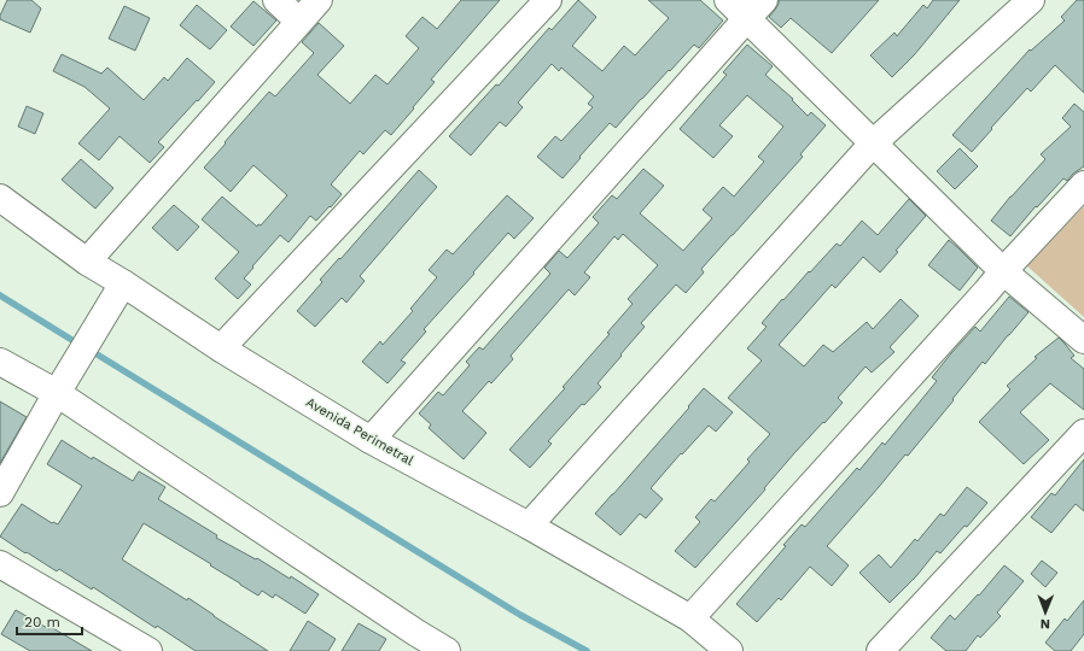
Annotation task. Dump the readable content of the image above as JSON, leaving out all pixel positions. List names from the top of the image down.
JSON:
{
  "streets": {
    "street": ["Avenida Perimetral"]
  },
  "scale_bar": "20 m",
  "north": "bottom"
}
